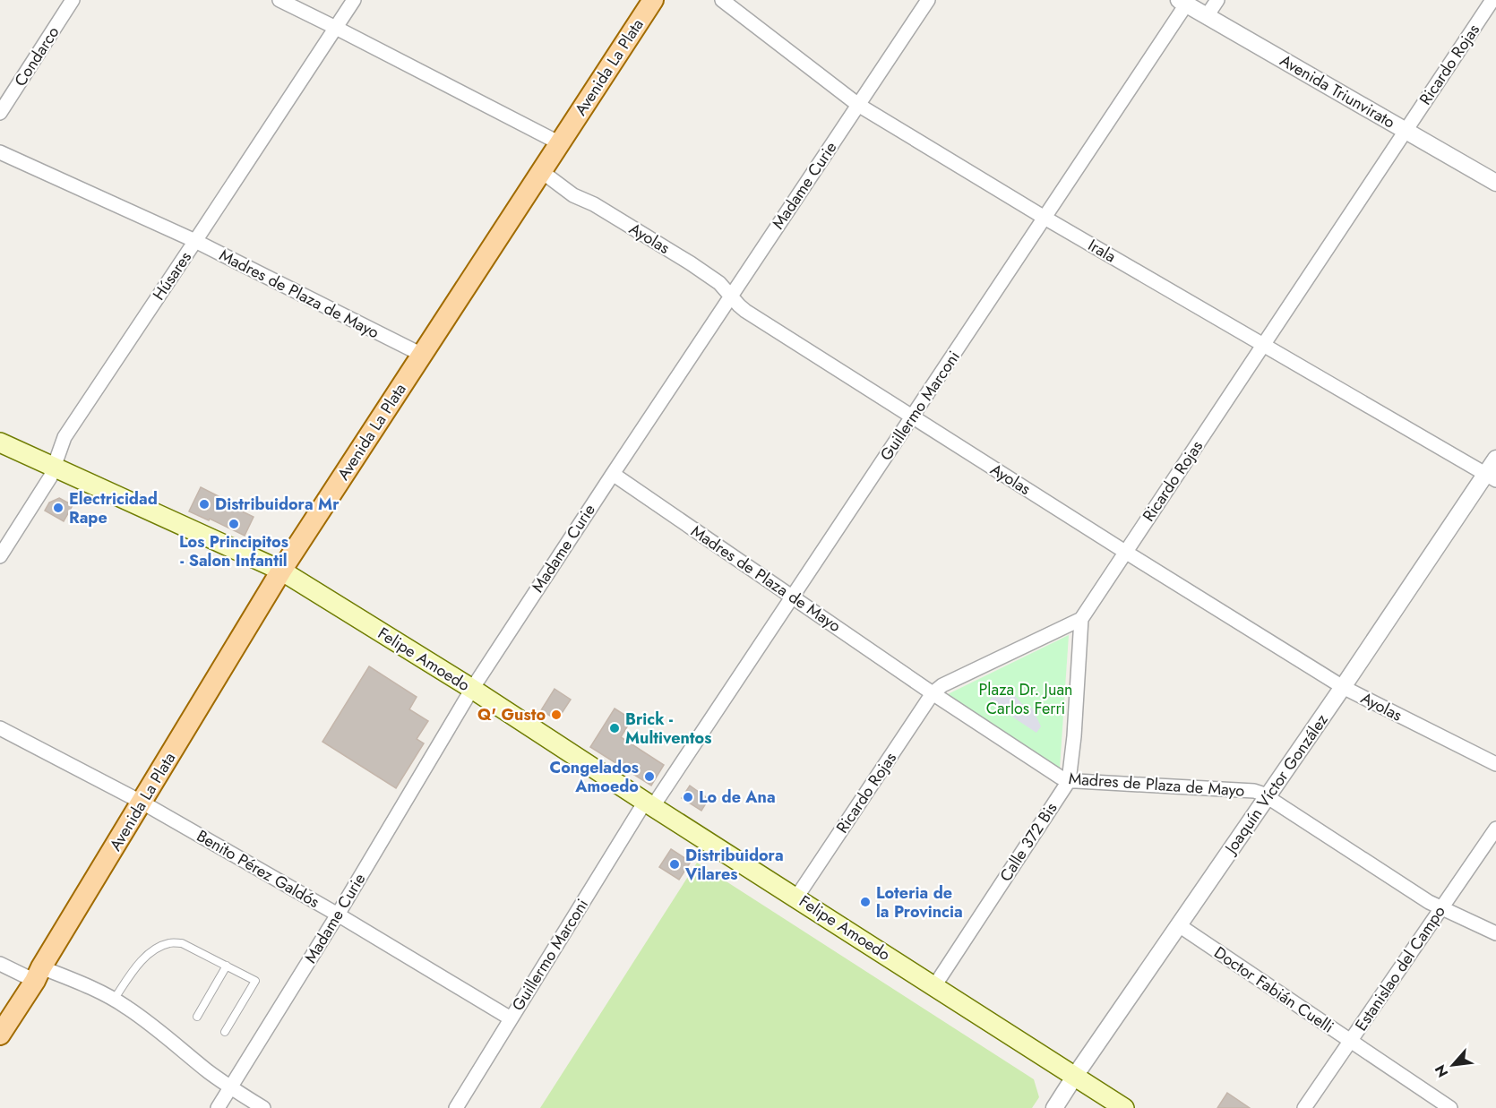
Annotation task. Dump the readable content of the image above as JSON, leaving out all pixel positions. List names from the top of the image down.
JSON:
{
  "streets": {
    "main road": ["Avenida La Plata", "Felipe Amoedo"],
    "street": [
      "Condarco",
      "Ricardo Rojas",
      "Avenida Triunvirato",
      "Madame Curie",
      "Ayolas",
      "Irala",
      "Húsares",
      "Madres de Plaza de Mayo",
      "Guillermo Marconi",
      "Joaquín Víctor González",
      "Calle 372 Bis",
      "Benito Pérez Galdós",
      "Estanislao del Campo",
      "Doctor Fabián Cuelli"
    ]
  },
  "crossings": [
    ["Ricardo Rojas", "Avenida Triunvirato"],
    ["Ricardo Rojas", "Ayolas"],
    ["Ricardo Rojas", "Irala"],
    ["Ricardo Rojas", "Madres de Plaza de Mayo"],
    ["Ricardo Rojas", "Felipe Amoedo"],
    ["Ricardo Rojas", "Calle 372 Bis"],
    ["Avenida La Plata", "Ayolas"],
    ["Avenida La Plata", "Madres de Plaza de Mayo"],
    ["Avenida La Plata", "Felipe Amoedo"],
    ["Avenida La Plata", "Benito Pérez Galdós"],
    ["Avenida Triunvirato", "Guillermo Marconi"],
    ["Madame Curie", "Ayolas"],
    ["Madame Curie", "Irala"],
    ["Madame Curie", "Madres de Plaza de Mayo"],
    ["Madame Curie", "Felipe Amoedo"],
    ["Madame Curie", "Benito Pérez Galdós"],
    ["Ayolas", "Guillermo Marconi"],
    ["Ayolas", "Joaquín Víctor González"],
    ["Irala", "Guillermo Marconi"],
    ["Irala", "Joaquín Víctor González"],
    ["Húsares", "Madres de Plaza de Mayo"],
    ["Húsares", "Felipe Amoedo"],
    ["Madres de Plaza de Mayo", "Guillermo Marconi"],
    ["Madres de Plaza de Mayo", "Joaquín Víctor González"],
    ["Madres de Plaza de Mayo", "Calle 372 Bis"],
    ["Madres de Plaza de Mayo", "Estanislao del Campo"],
    ["Guillermo Marconi", "Felipe Amoedo"],
    ["Guillermo Marconi", "Benito Pérez Galdós"],
    ["Felipe Amoedo", "Joaquín Víctor González"],
    ["Felipe Amoedo", "Calle 372 Bis"],
    ["Joaquín Víctor González", "Doctor Fabián Cuelli"],
    ["Estanislao del Campo", "Doctor Fabián Cuelli"]
  ],
  "parks": ["Plaza Dr. Juan Carlos Ferri"],
  "places": [
    "Distribuidora Mr",
    "Electricidad Rape",
    "Los Principitos - Salon Infantil",
    "Q' Gusto",
    "Brick - Multiventos",
    "Congelados Amoedo",
    "Lo de Ana",
    "Distribuidora Vilares",
    "Loteria de la Provincia"
  ],
  "north": "bottom left"
}
